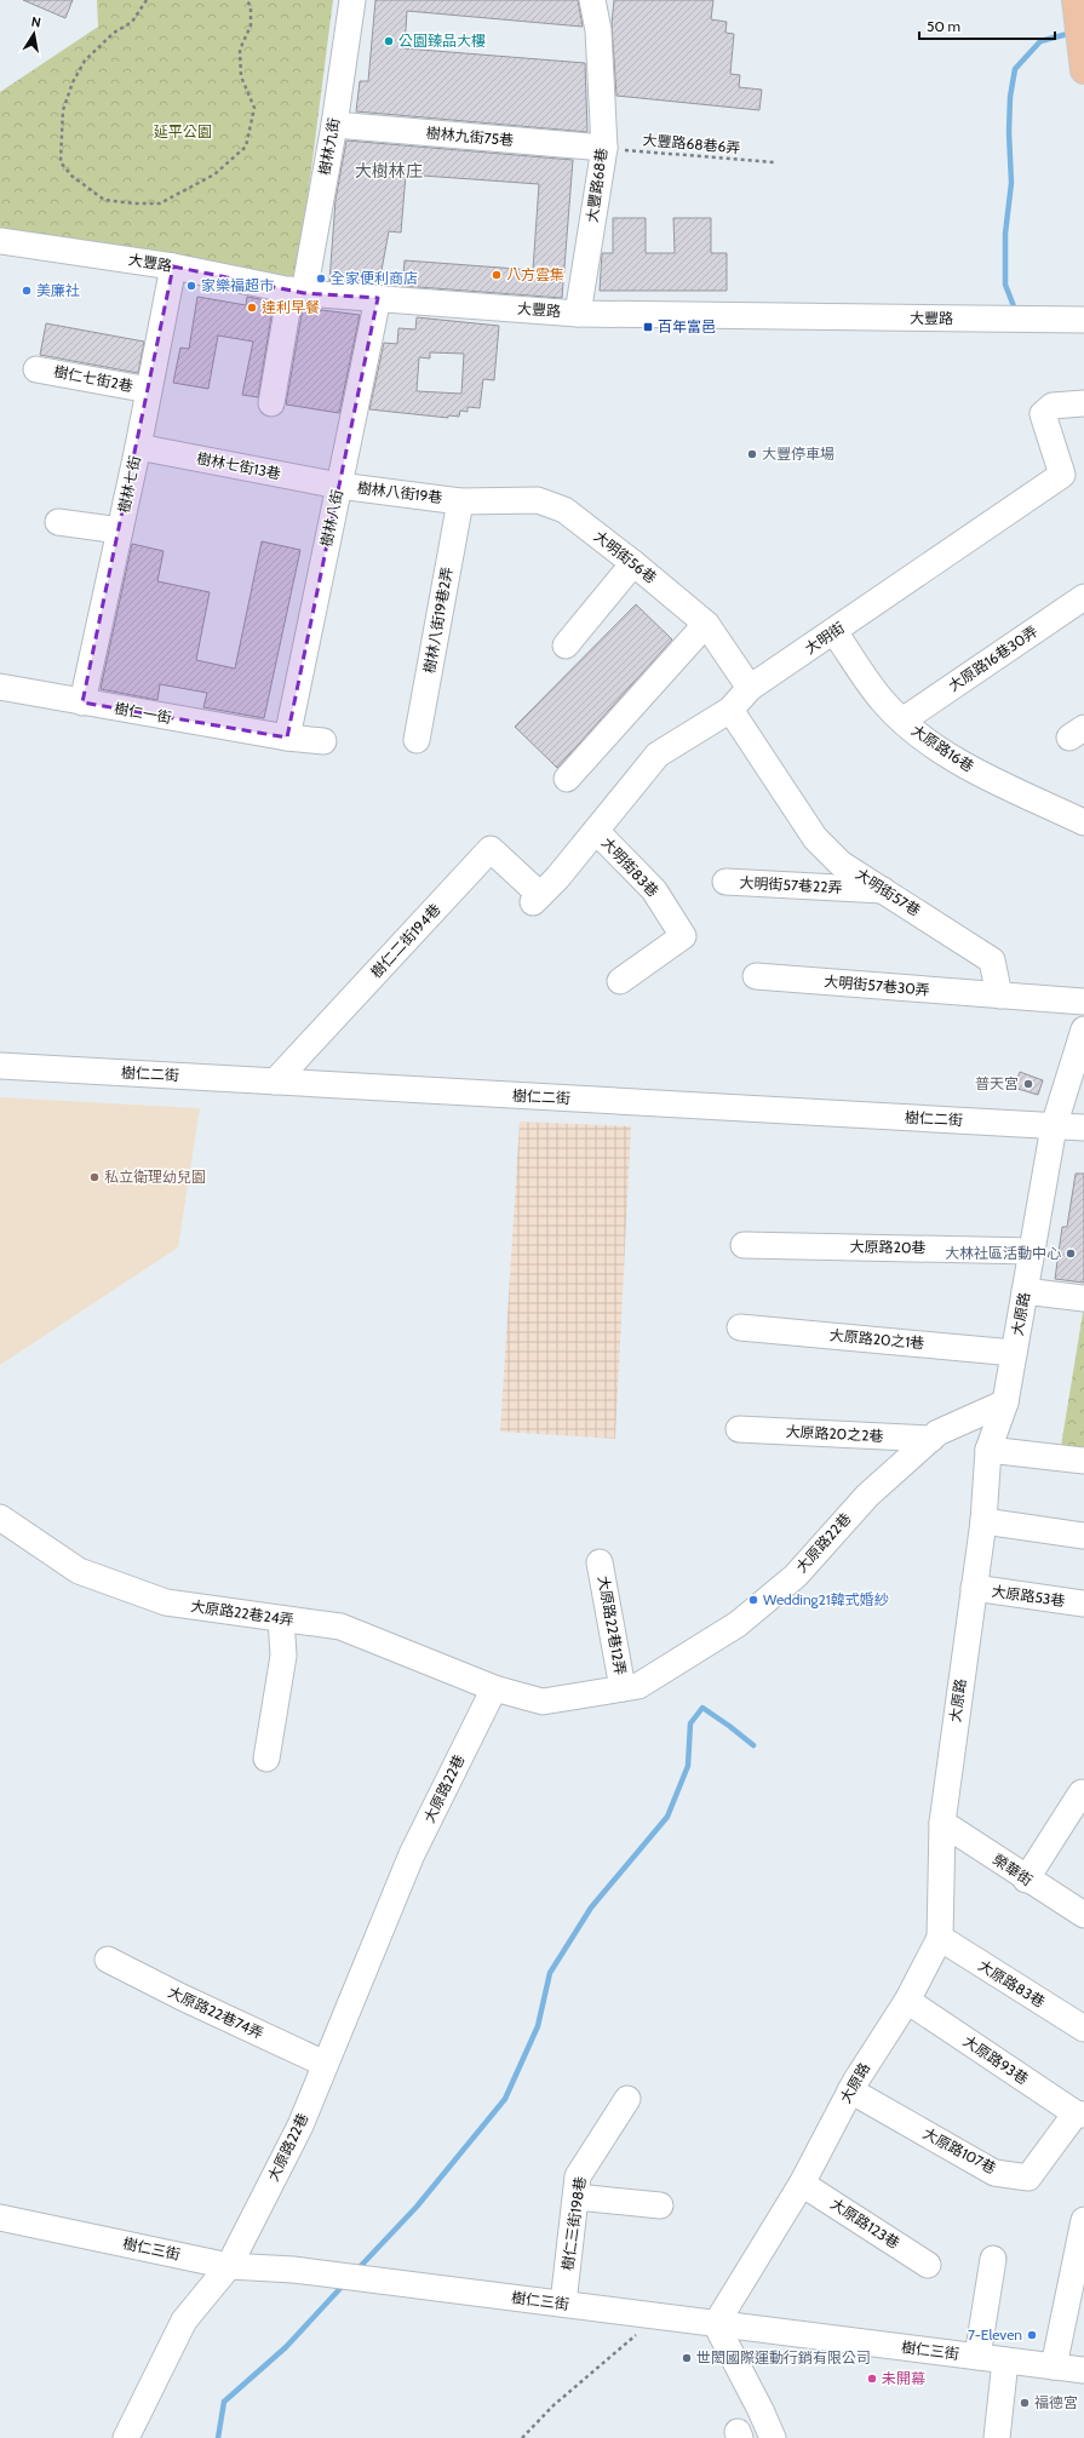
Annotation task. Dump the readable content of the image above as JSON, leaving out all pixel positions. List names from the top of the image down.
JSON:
{
  "streets": {
    "street": [
      "樹林九街75巷",
      "樹林九街",
      "大豐路68巷",
      "大豐路",
      "樹仁七街2巷",
      "樹林七街13巷",
      "樹林七街",
      "樹林八街19巷",
      "樹林八街",
      "大明街56巷",
      "樹林八街19巷2弄",
      "大明街",
      "大原路16巷30弄",
      "樹仁一街",
      "大原路16巷",
      "大明街83巷",
      "大明街57巷22弄",
      "大明街57巷",
      "樹仁二街194巷",
      "大明街57巷30弄",
      "樹仁二街",
      "大原路20巷",
      "大原路",
      "大原路20之1巷",
      "大原路20之2巷",
      "大原路22巷",
      "大原路53巷",
      "大原路22巷24弄",
      "大原路22巷12弄",
      "榮華街",
      "大原路83巷",
      "大原路22巷74弄",
      "大原路93巷",
      "大原路107巷",
      "樹仁三街198巷",
      "大原路123巷",
      "樹仁三街"
    ],
    "path": ["大豐路68巷6弄"]
  },
  "crossings": [
    ["樹林九街75巷", "大豐路68巷6弄"],
    ["樹林九街75巷", "樹林九街"],
    ["樹林九街75巷", "大豐路68巷"],
    ["大豐路68巷6弄", "大豐路68巷"],
    ["樹林九街", "大豐路"],
    ["大豐路68巷", "大豐路"],
    ["大豐路", "樹林七街"],
    ["大豐路", "樹林八街"],
    ["樹仁七街2巷", "樹林七街"],
    ["樹林七街13巷", "樹林七街"],
    ["樹林七街13巷", "樹林八街19巷"],
    ["樹林七街13巷", "樹林八街"],
    ["樹林七街", "樹仁一街"],
    ["樹林八街19巷", "樹林八街"],
    ["樹林八街19巷", "大明街56巷"],
    ["樹林八街19巷", "樹林八街19巷2弄"],
    ["樹林八街", "樹仁一街"],
    ["大明街56巷", "樹林八街19巷2弄"],
    ["大明街56巷", "大明街"],
    ["大明街", "大原路16巷"],
    ["大明街", "大明街83巷"],
    ["大明街", "大明街57巷"],
    ["大明街", "樹仁二街194巷"],
    ["大原路16巷30弄", "大原路16巷"],
    ["大明街57巷22弄", "大明街57巷"],
    ["大明街57巷", "大明街57巷30弄"],
    ["樹仁二街194巷", "樹仁二街"],
    ["樹仁二街", "大原路"],
    ["大原路20巷", "大原路"],
    ["大原路", "大原路20之1巷"],
    ["大原路", "大原路22巷"],
    ["大原路", "大原路53巷"],
    ["大原路", "榮華街"],
    ["大原路", "大原路83巷"],
    ["大原路", "大原路93巷"],
    ["大原路", "大原路107巷"],
    ["大原路", "大原路123巷"],
    ["大原路", "樹仁三街"],
    ["大原路20之2巷", "大原路22巷"],
    ["大原路22巷", "大原路22巷24弄"],
    ["大原路22巷", "大原路22巷12弄"],
    ["大原路22巷", "大原路22巷74弄"],
    ["大原路22巷", "樹仁三街"],
    ["大原路93巷", "大原路107巷"],
    ["樹仁三街198巷", "樹仁三街"]
  ],
  "districts": ["大樹林庄"],
  "parks": ["延平公園"],
  "places": {
    "other": [
      "公園臻品大樓",
      "八方雲集",
      "全家便利商店",
      "家樂福超市",
      "美廉社",
      "達利早餐",
      "大豐停車場",
      "普天宮",
      "私立衛理幼兒園",
      "大林社區活動中心",
      "Wedding21韓式婚紗",
      "7-Eleven",
      "世閎國際運動行銷有限公司",
      "未開幕",
      "福德宮"
    ],
    "transit": ["百年富邑"]
  },
  "scale_bar": "50 m",
  "north": "top"
}
